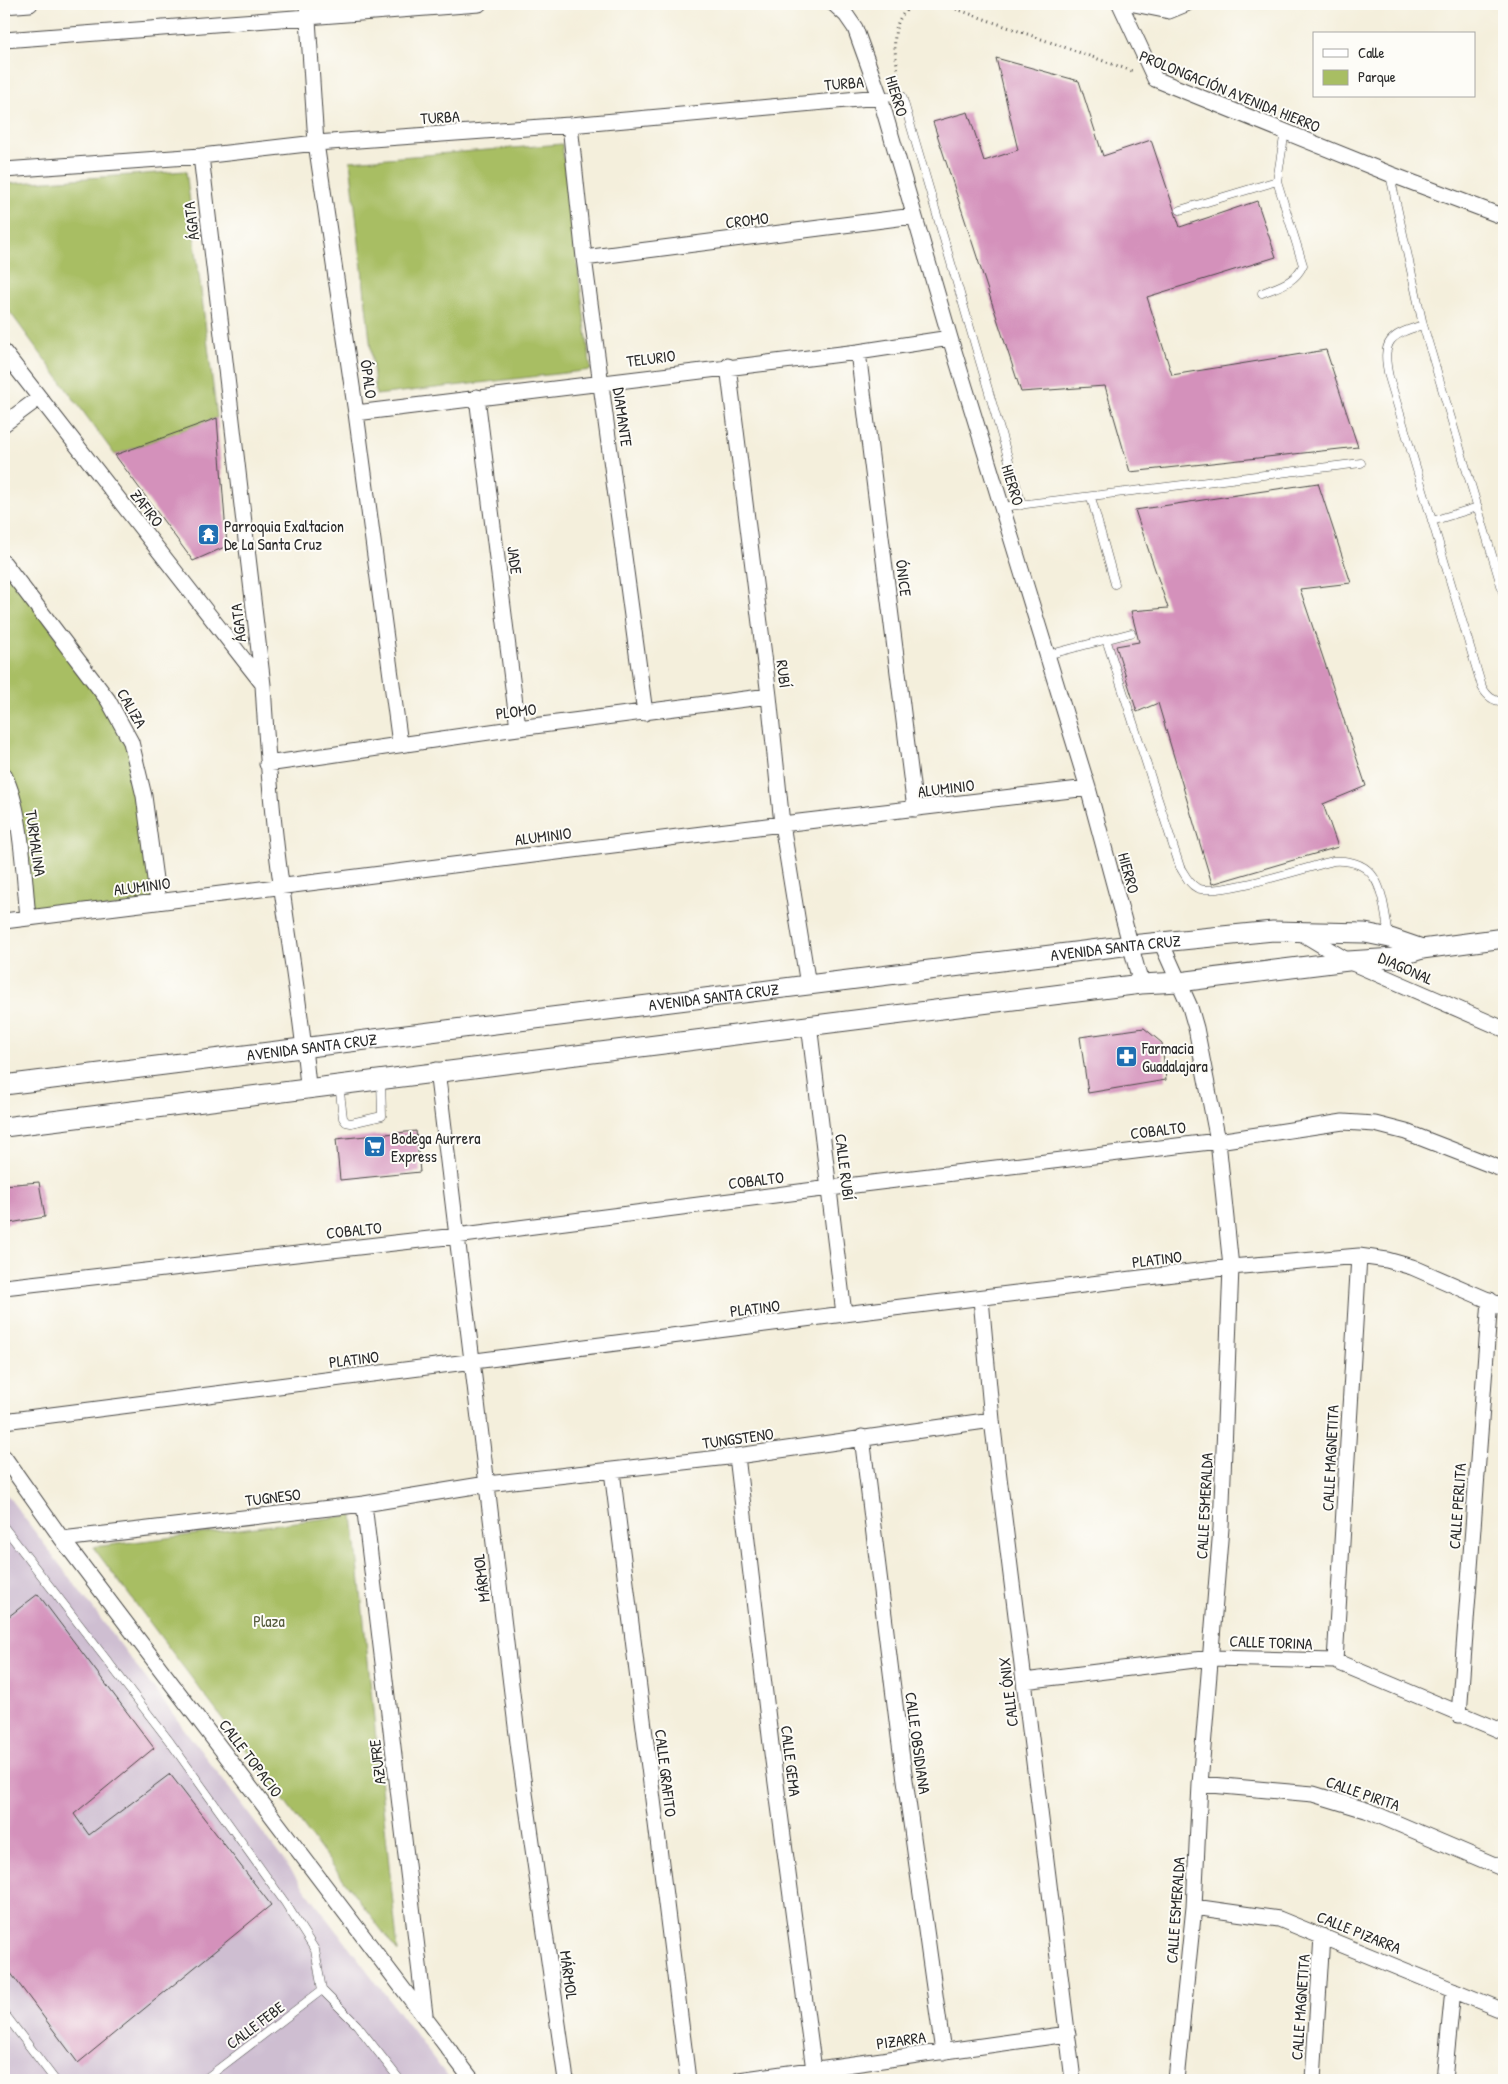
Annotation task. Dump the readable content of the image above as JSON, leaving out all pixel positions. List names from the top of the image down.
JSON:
{
  "streets": {
    "street": [
      "TURBA",
      "PROLONGACIÓN AVENIDA HIERRO",
      "HIERRO",
      "CROMO",
      "ÁGATA",
      "TELURIO",
      "ÓPALO",
      "DIAMANTE",
      "ZAFIRO",
      "JADE",
      "ÓNICE",
      "RUBÍ",
      "CALIZA",
      "PLOMO",
      "ALUMINIO",
      "TURMALINA",
      "AVENIDA SANTA CRUZ",
      "DIAGONAL",
      "COBALTO",
      "CALLE RUBÍ",
      "PLATINO",
      "TUNGSTENO",
      "CALLE MAGNETITA",
      "TUGNESO",
      "CALLE ESMERALDA",
      "CALLE PERLITA",
      "MÁRMOL",
      "CALLE TORINA",
      "CALLE ÓNIX",
      "CALLE OBSIDIANA",
      "CALLE TOPACIO",
      "CALLE GEMA",
      "AZUFRE",
      "CALLE GRAFITO",
      "CALLE PIRITA",
      "CALLE PIZARRA",
      "PIZARRA"
    ],
    "lane": ["CALLE FEBE"]
  },
  "crossings": [
    ["TURBA", "HIERRO"],
    ["TURBA", "ÁGATA"],
    ["TURBA", "ÓPALO"],
    ["TURBA", "DIAMANTE"],
    ["HIERRO", "CROMO"],
    ["HIERRO", "TELURIO"],
    ["HIERRO", "ALUMINIO"],
    ["HIERRO", "AVENIDA SANTA CRUZ"],
    ["CROMO", "DIAMANTE"],
    ["ÁGATA", "ZAFIRO"],
    ["ÁGATA", "PLOMO"],
    ["ÁGATA", "ALUMINIO"],
    ["ÁGATA", "AVENIDA SANTA CRUZ"],
    ["TELURIO", "ÓPALO"],
    ["TELURIO", "DIAMANTE"],
    ["TELURIO", "JADE"],
    ["TELURIO", "ÓNICE"],
    ["TELURIO", "RUBÍ"],
    ["ÓPALO", "PLOMO"],
    ["DIAMANTE", "PLOMO"],
    ["JADE", "PLOMO"],
    ["ÓNICE", "ALUMINIO"],
    ["RUBÍ", "PLOMO"],
    ["RUBÍ", "ALUMINIO"],
    ["RUBÍ", "AVENIDA SANTA CRUZ"],
    ["CALIZA", "ALUMINIO"],
    ["ALUMINIO", "TURMALINA"],
    ["AVENIDA SANTA CRUZ", "DIAGONAL"],
    ["AVENIDA SANTA CRUZ", "CALLE RUBÍ"],
    ["AVENIDA SANTA CRUZ", "CALLE ESMERALDA"],
    ["AVENIDA SANTA CRUZ", "MÁRMOL"],
    ["COBALTO", "CALLE RUBÍ"],
    ["COBALTO", "CALLE ESMERALDA"],
    ["COBALTO", "MÁRMOL"],
    ["CALLE RUBÍ", "PLATINO"],
    ["PLATINO", "CALLE MAGNETITA"],
    ["PLATINO", "CALLE ESMERALDA"],
    ["PLATINO", "CALLE PERLITA"],
    ["PLATINO", "MÁRMOL"],
    ["PLATINO", "CALLE ÓNIX"],
    ["TUNGSTENO", "TUGNESO"],
    ["TUNGSTENO", "MÁRMOL"],
    ["TUNGSTENO", "CALLE ÓNIX"],
    ["TUNGSTENO", "CALLE OBSIDIANA"],
    ["TUNGSTENO", "CALLE GEMA"],
    ["TUNGSTENO", "CALLE GRAFITO"],
    ["CALLE MAGNETITA", "CALLE TORINA"],
    ["CALLE MAGNETITA", "CALLE PIZARRA"],
    ["TUGNESO", "MÁRMOL"],
    ["TUGNESO", "CALLE TOPACIO"],
    ["TUGNESO", "AZUFRE"],
    ["CALLE ESMERALDA", "CALLE TORINA"],
    ["CALLE ESMERALDA", "CALLE PIRITA"],
    ["CALLE ESMERALDA", "CALLE PIZARRA"],
    ["CALLE PERLITA", "CALLE TORINA"],
    ["CALLE TORINA", "CALLE ÓNIX"],
    ["CALLE ÓNIX", "PIZARRA"],
    ["CALLE OBSIDIANA", "PIZARRA"],
    ["CALLE TOPACIO", "AZUFRE"],
    ["CALLE GEMA", "PIZARRA"]
  ],
  "parks": ["Plaza"],
  "places": {
    "temple": ["Parroquia Exaltacion De La Santa Cruz"],
    "pharmacy": ["Farmacia Guadalajara"],
    "supermarket": ["Bodega Aurrera Express"]
  },
  "legend": ["Calle", "Parque"]
}
